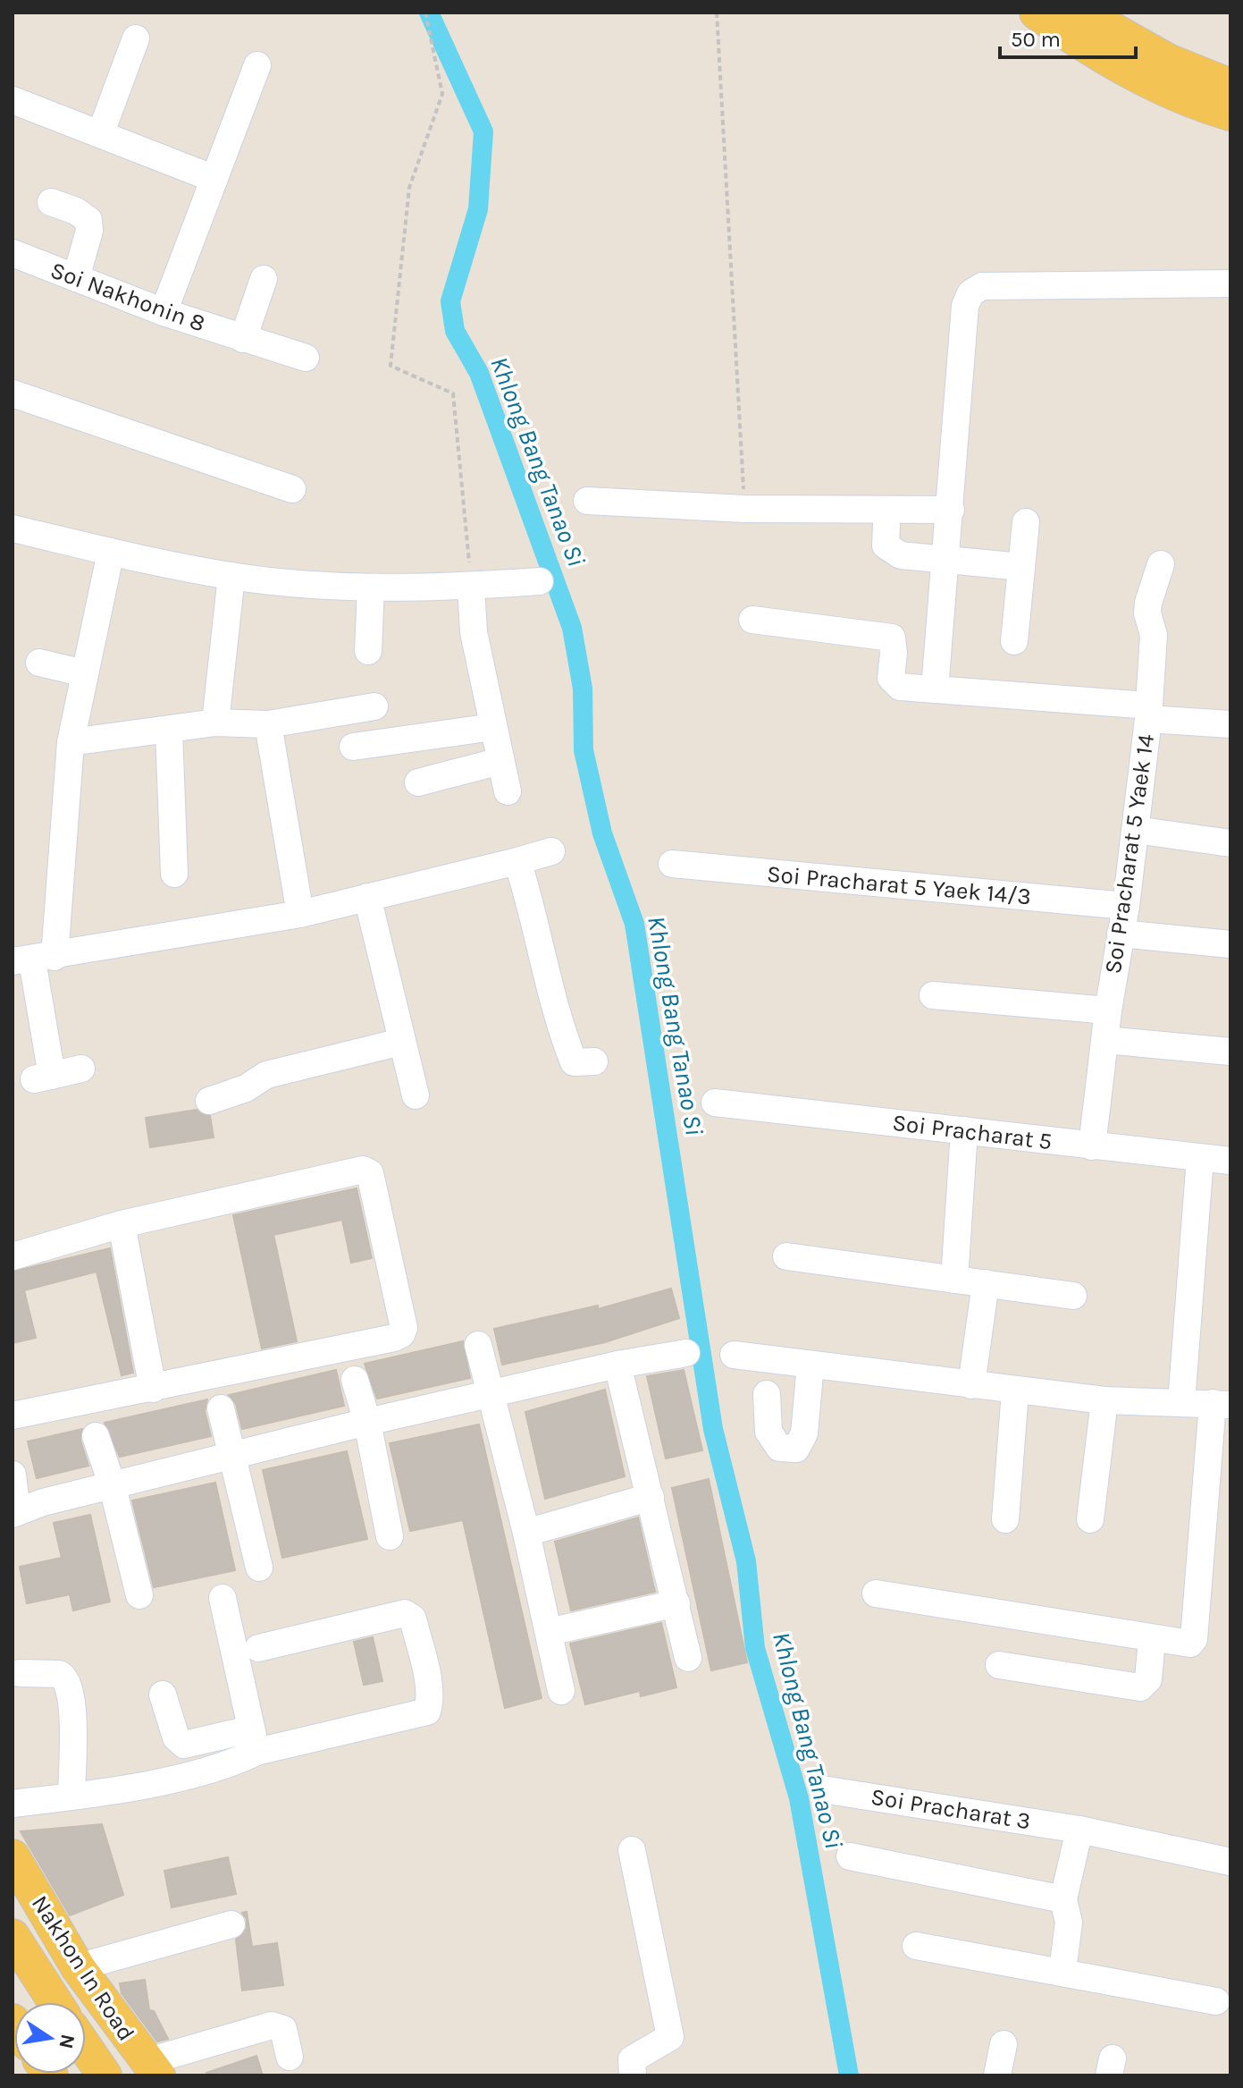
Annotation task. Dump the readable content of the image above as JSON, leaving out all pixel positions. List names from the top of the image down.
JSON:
{
  "streets": {
    "main road": ["Nakhon In Road"],
    "street": [
      "Soi Nakhonin 8",
      "Soi Pracharat 5 Yaek 14",
      "Soi Pracharat 5 Yaek 14/3",
      "Soi Pracharat 5",
      "Soi Pracharat 3"
    ]
  },
  "crossings": [
    ["Soi Pracharat 5 Yaek 14", "Soi Pracharat 5 Yaek 14/3"],
    ["Soi Pracharat 5 Yaek 14", "Soi Pracharat 5"]
  ],
  "water": ["Khlong Bang Tanao Si"],
  "scale_bar": "50 m",
  "north": "right"
}
